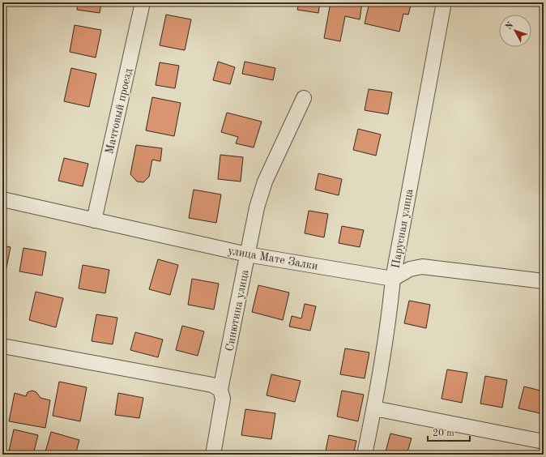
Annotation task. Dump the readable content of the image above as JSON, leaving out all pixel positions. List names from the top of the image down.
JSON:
{
  "streets": {
    "street": [
      "Мачтовый проезд",
      "Парусная улица",
      "улица Мате Залки",
      "Синютина улица"
    ]
  },
  "crossings": [
    ["Мачтовый проезд", "улица Мате Залки"],
    ["Парусная улица", "улица Мате Залки"],
    ["улица Мате Залки", "Синютина улица"]
  ],
  "scale_bar": "20 m",
  "north": "top left"
}
